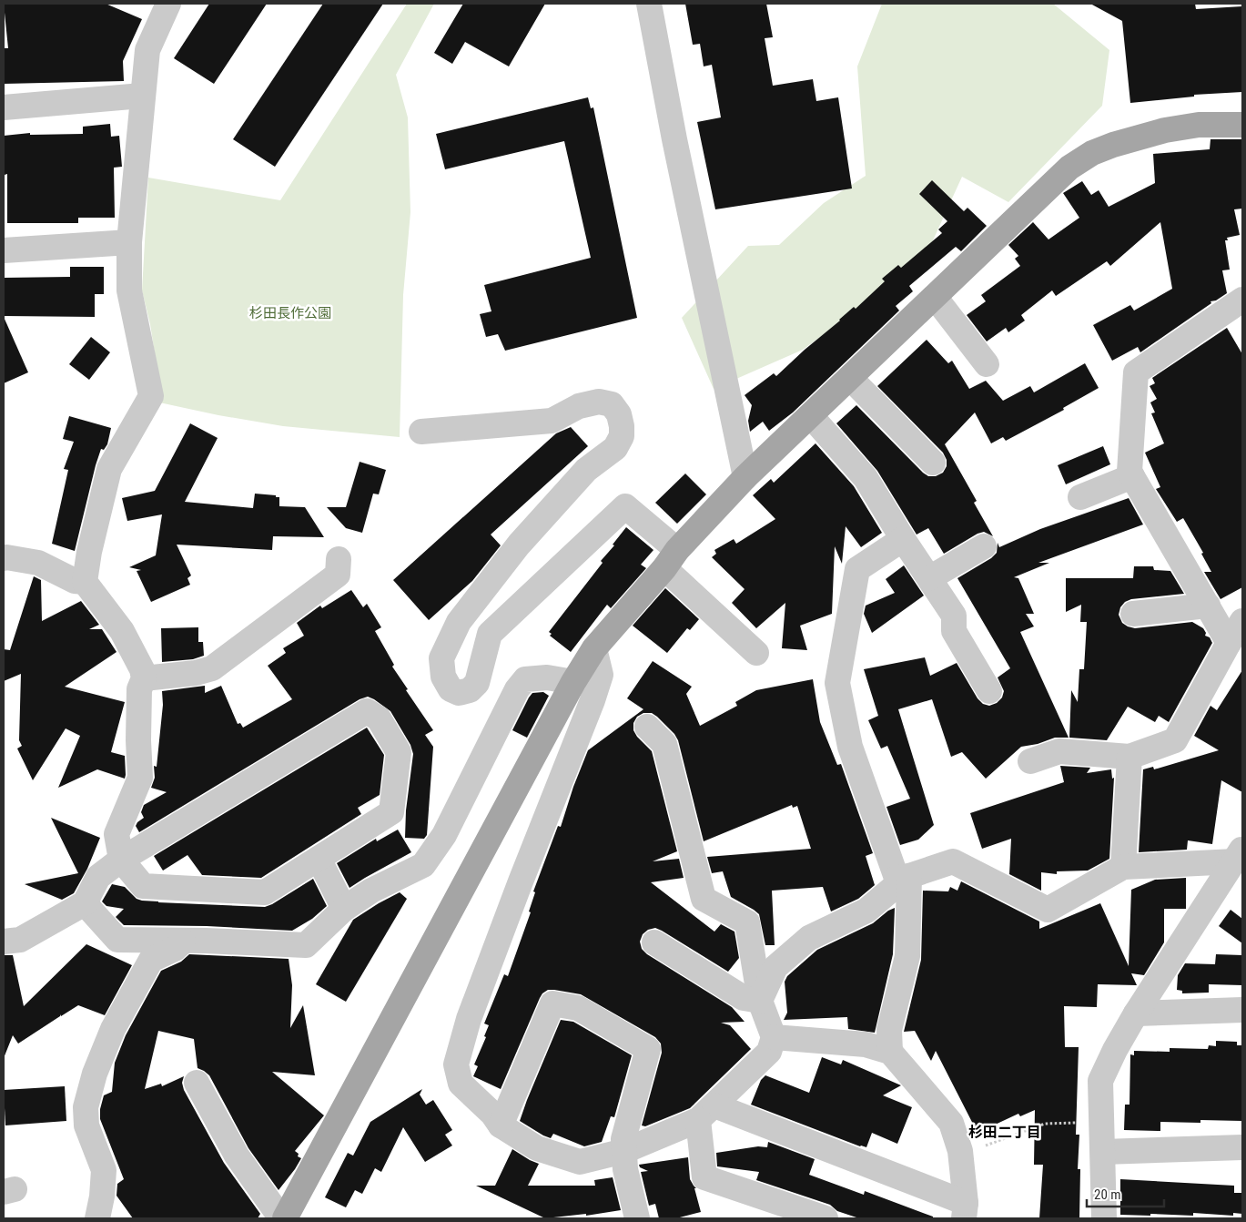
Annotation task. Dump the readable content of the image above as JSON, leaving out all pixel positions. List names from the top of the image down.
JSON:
{
  "districts": ["杉田二丁目"],
  "parks": ["杉田長作公園"],
  "scale_bar": "20 m"
}
